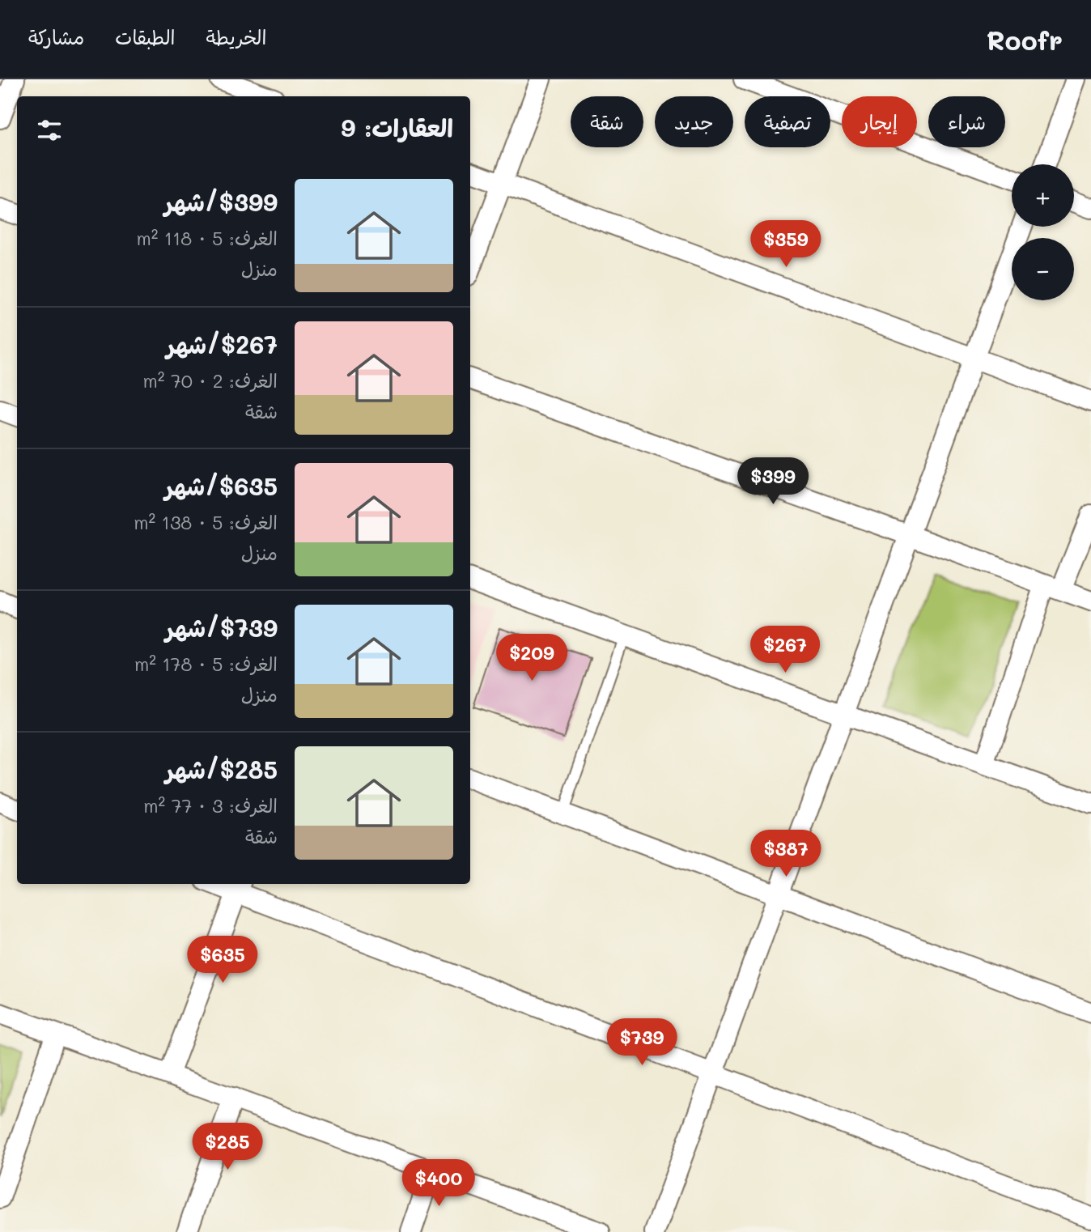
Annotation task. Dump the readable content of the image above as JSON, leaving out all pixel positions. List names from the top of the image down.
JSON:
{
  "page": {
    "header": "Roofr",
    "nav": ["الخريطة", "الطبقات", "مشاركة"],
    "chip": [
      "شراء",
      "إيجار",
      "تصفية",
      "جديد",
      "شقة"
    ],
    "heading": "العقارات: 9",
    "map_buttons": ["+", "−"],
    "list": [
      {
        "name": "$399/شهر",
        "note": "الغرف: 5 · 118 m² · منزل"
      },
      {
        "name": "$267/شهر",
        "note": "الغرف: 2 · 70 m² · شقة"
      },
      {
        "name": "$635/شهر",
        "note": "الغرف: 5 · 138 m² · منزل"
      },
      {
        "name": "$739/شهر",
        "note": "الغرف: 5 · 178 m² · منزل"
      },
      {
        "name": "$285/شهر",
        "note": "الغرف: 3 · 77 m² · شقة"
      }
    ],
    "price": [
      "$359",
      "$399",
      "$267",
      "$209",
      "$387",
      "$635",
      "$739",
      "$285",
      "$400"
    ]
  }
}
